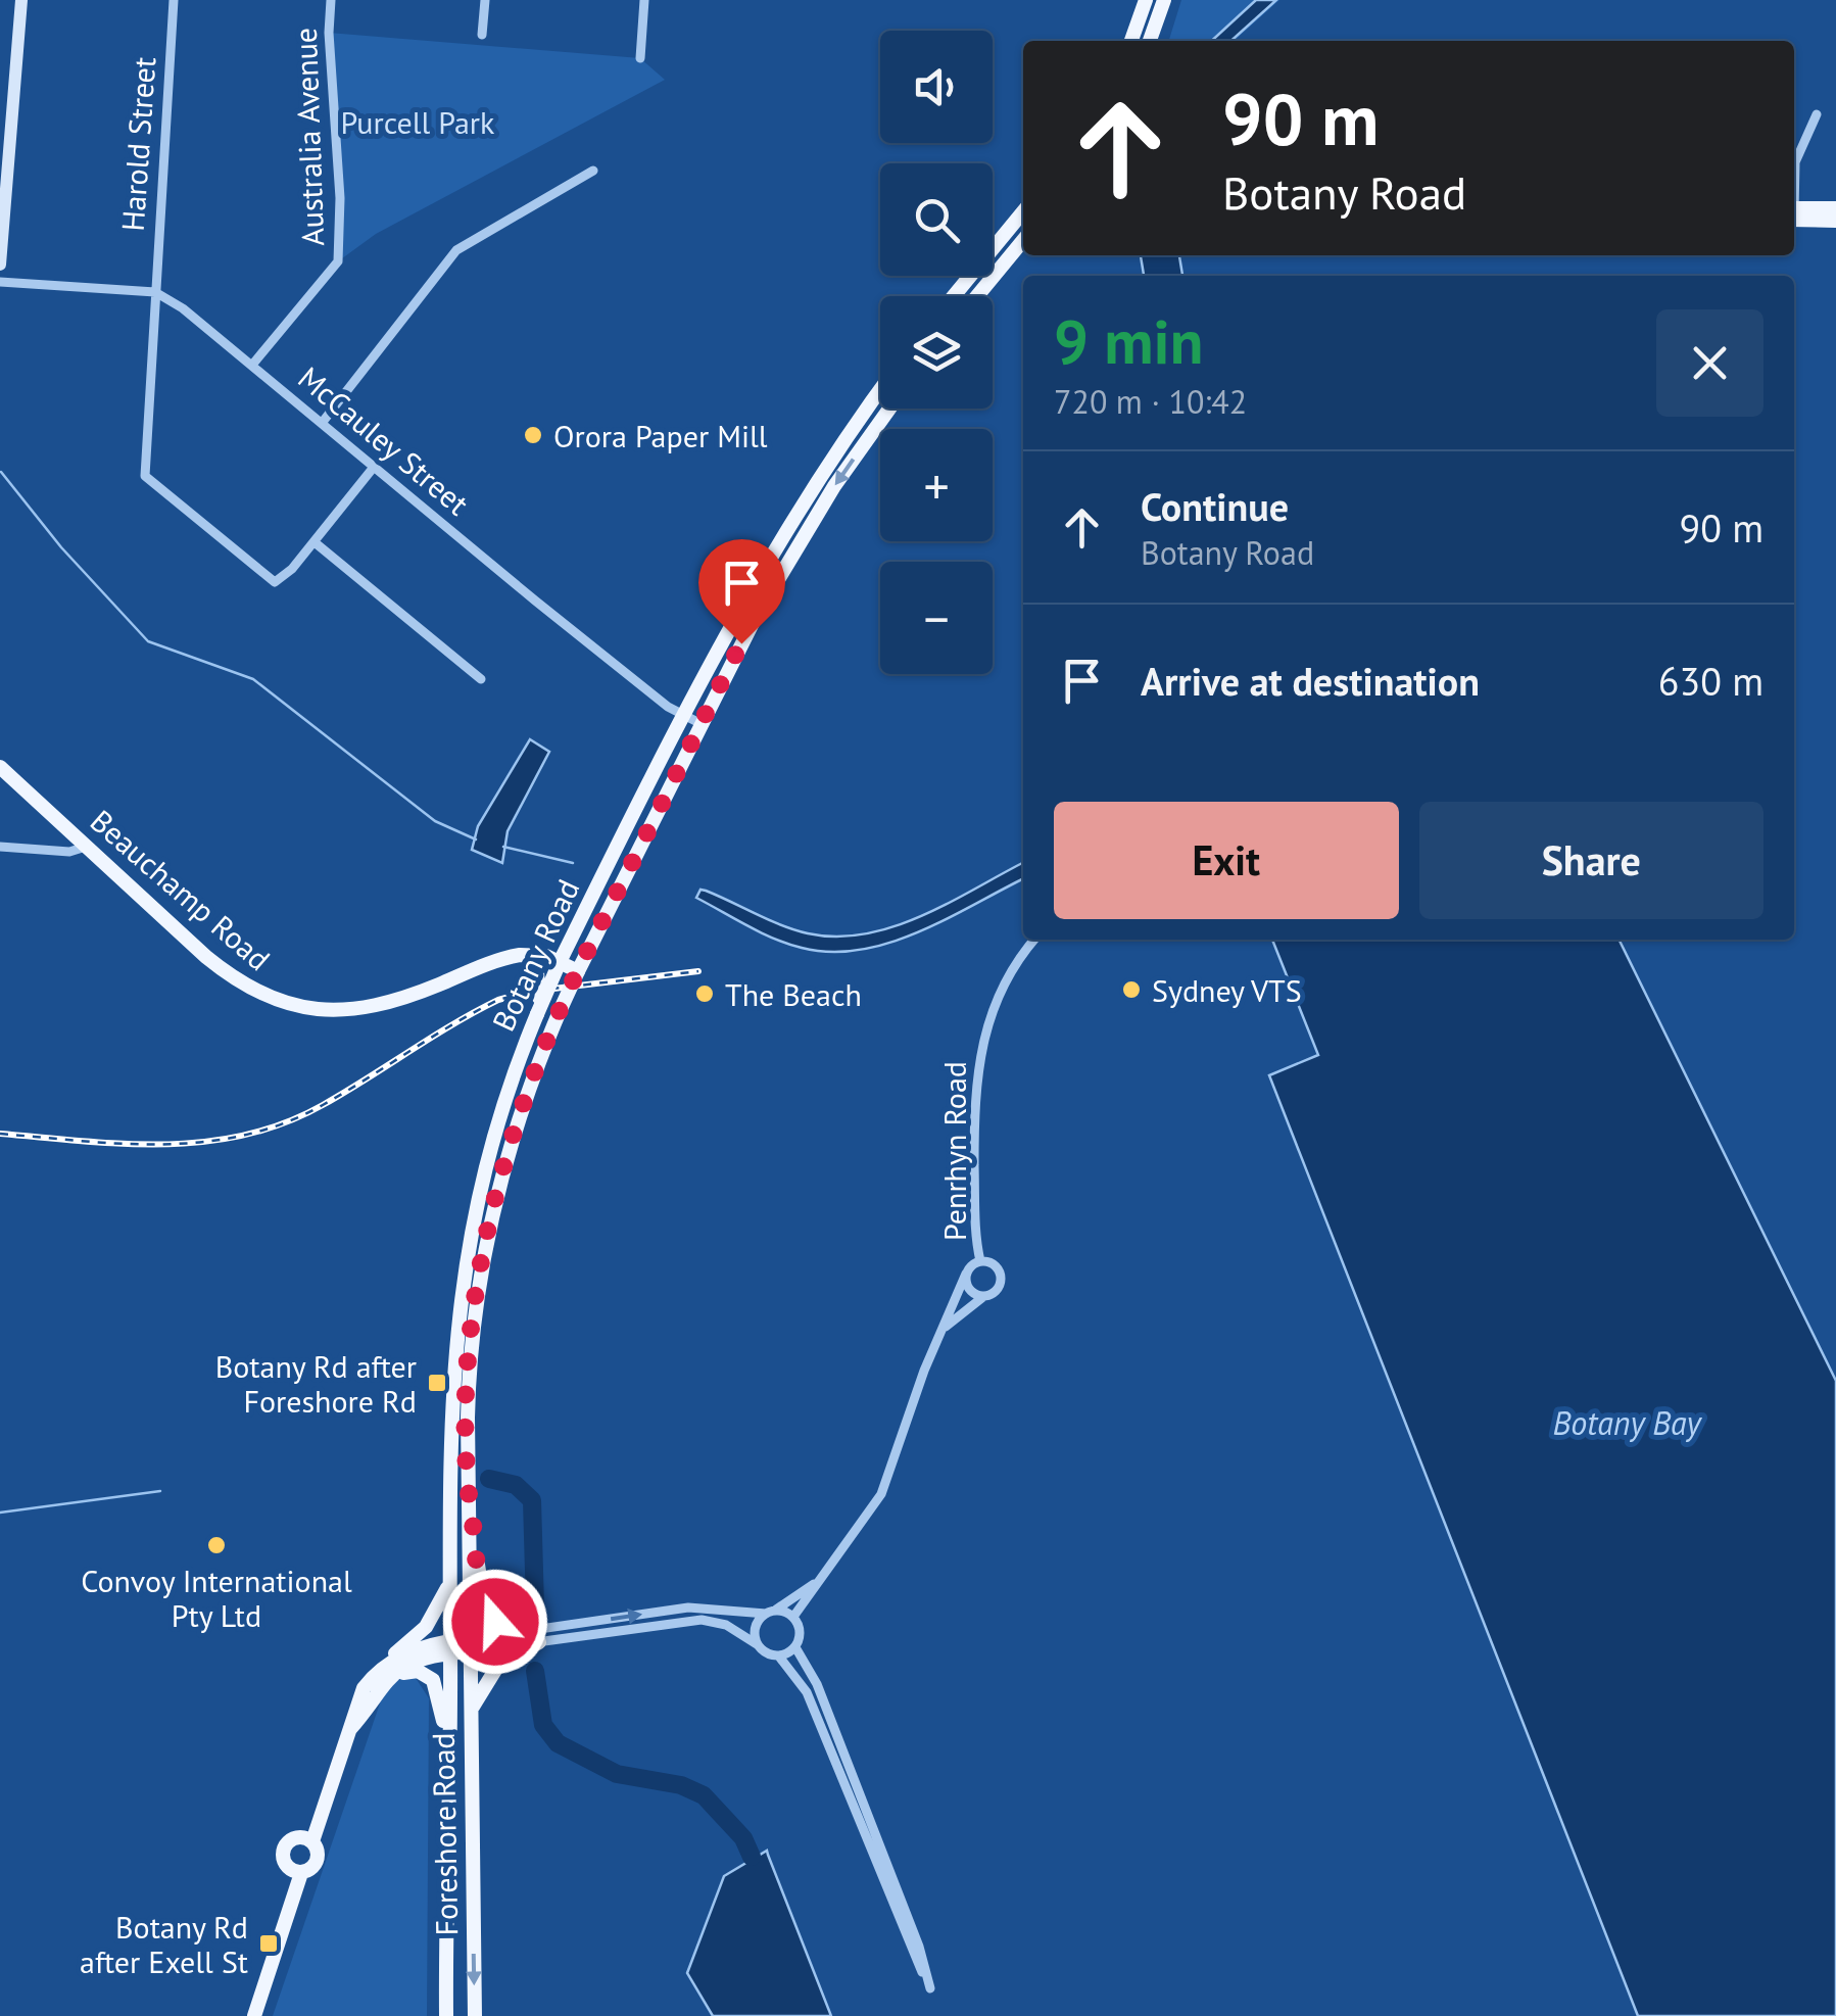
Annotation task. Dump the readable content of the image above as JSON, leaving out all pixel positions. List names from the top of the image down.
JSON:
{
  "streets": {
    "main road": ["Beauchamp Road", "Botany Road", "Foreshore Road"],
    "street": [
      "Australia Avenue",
      "Harold Street",
      "McCauley Street",
      "Penrhyn Road"
    ]
  },
  "crossings": [
    ["Australia Avenue", "McCauley Street"],
    ["Harold Street", "McCauley Street"],
    ["McCauley Street", "Botany Road"],
    ["Beauchamp Road", "Botany Road"],
    ["Botany Road", "Foreshore Road"]
  ],
  "water": ["Botany Bay"],
  "parks": ["Purcell Park"],
  "places": {
    "other": [
      "Orora Paper Mill",
      "Sydney VTS",
      "The Beach",
      "Convoy International Pty Ltd"
    ],
    "transit": ["Botany Rd after Foreshore Rd", "Botany Rd after Exell St"]
  },
  "page": {
    "map_buttons": ["+", "−"],
    "turn": ["90 m", "Botany Road"],
    "heading": ["9 min", "720 m · 10:42"],
    "list": [
      {
        "name": "Continue",
        "note": "Botany Road",
        "value": "90 m"
      },
      {
        "name": "Arrive at destination",
        "value": "630 m"
      }
    ],
    "buttons": ["Exit", "Share"]
  }
}
